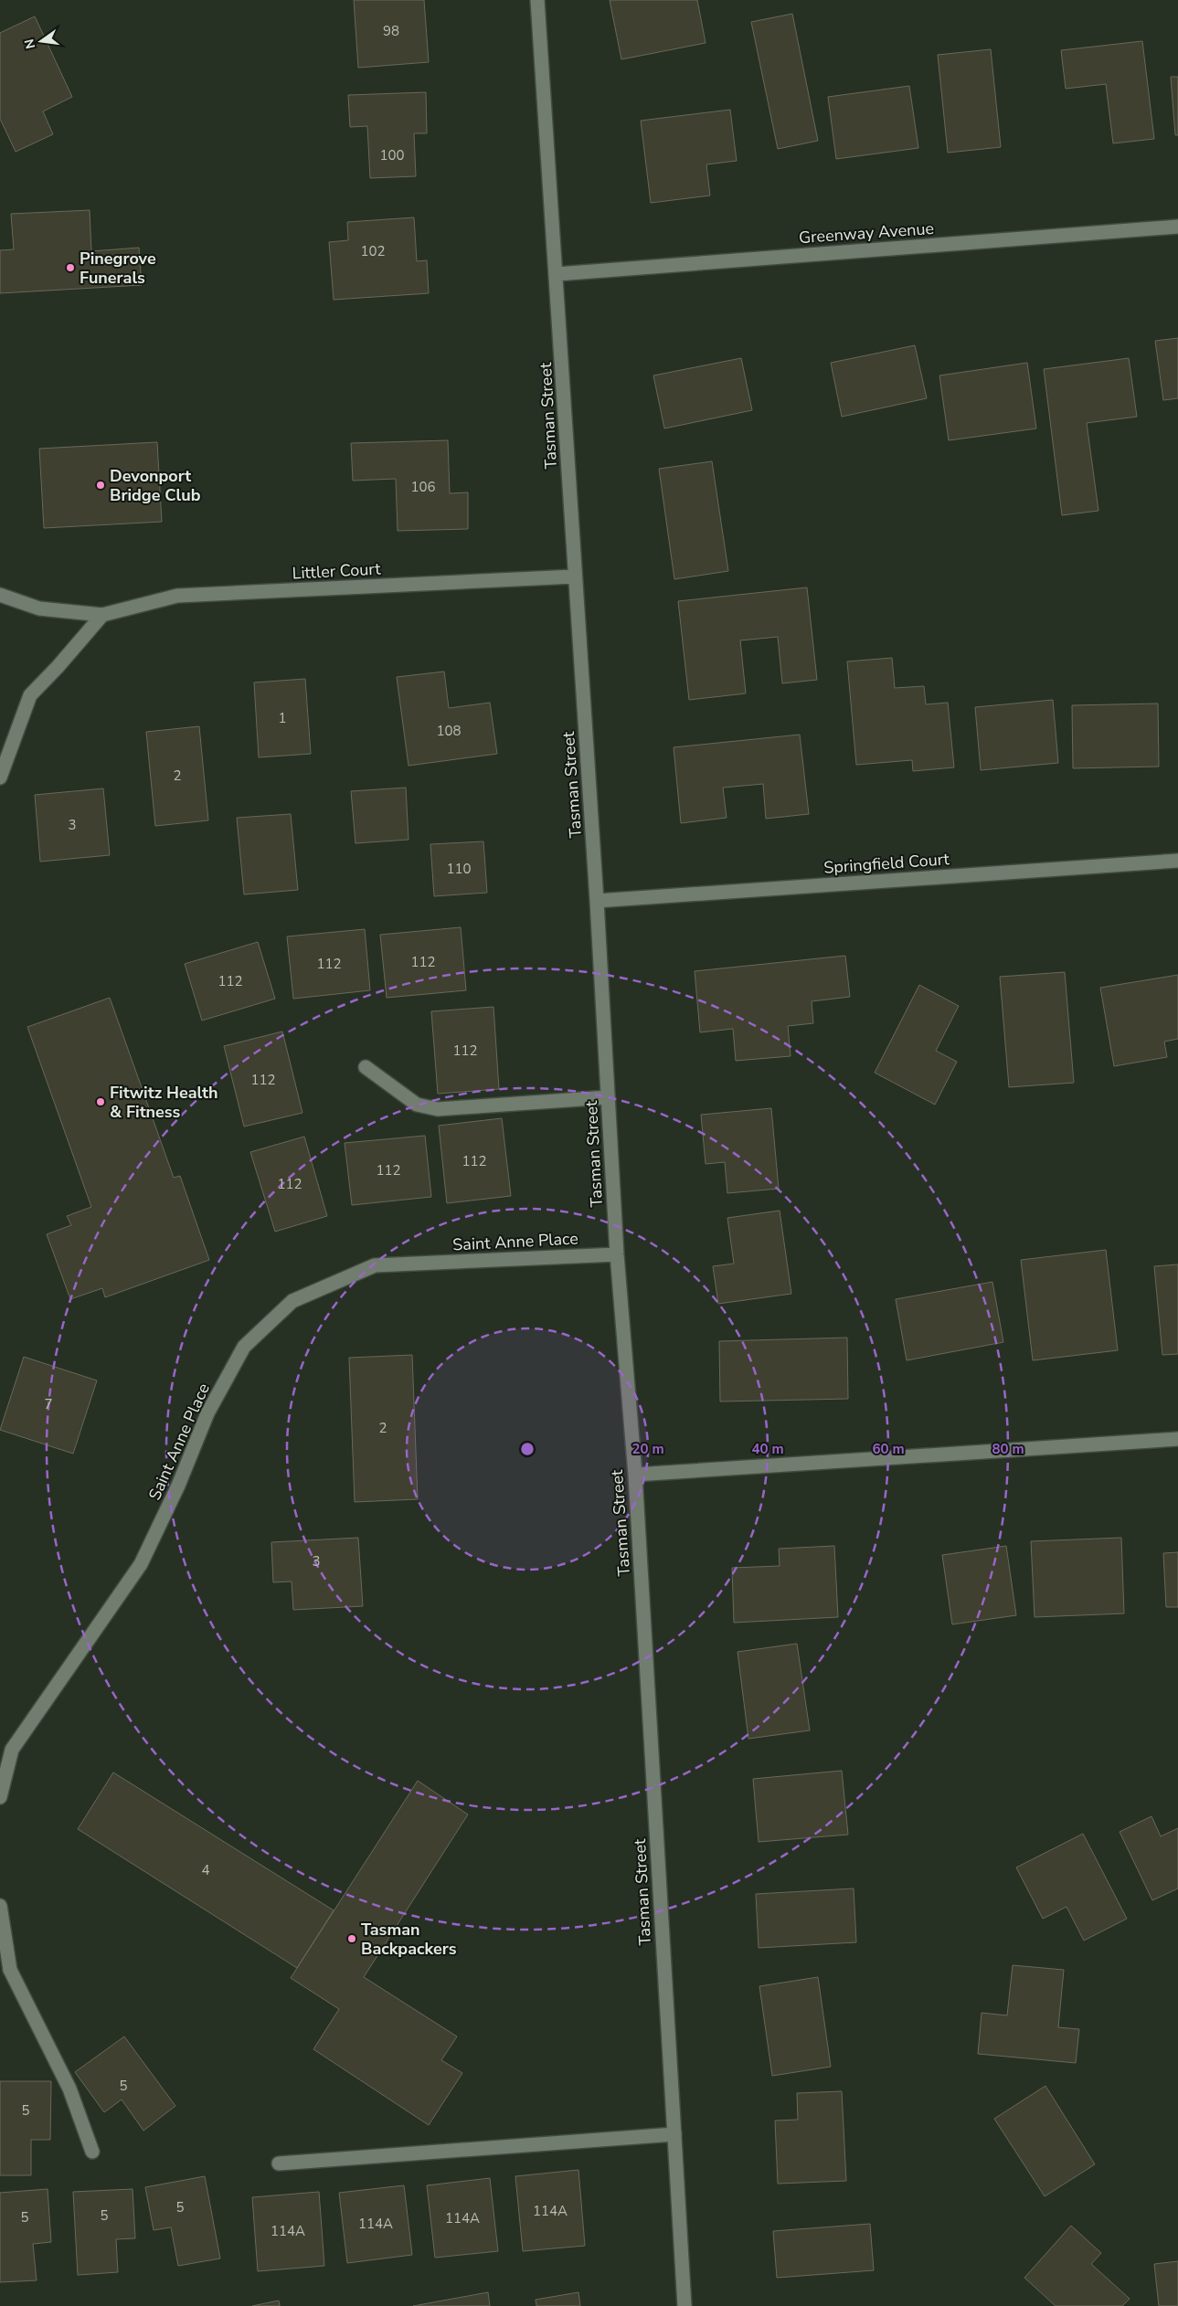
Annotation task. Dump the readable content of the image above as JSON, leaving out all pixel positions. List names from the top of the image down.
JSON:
{
  "streets": {
    "street": [
      "Greenway Avenue",
      "Tasman Street",
      "Littler Court",
      "Springfield Court",
      "Saint Anne Place"
    ]
  },
  "crossings": [
    ["Greenway Avenue", "Tasman Street"],
    ["Tasman Street", "Littler Court"],
    ["Tasman Street", "Springfield Court"],
    ["Tasman Street", "Saint Anne Place"]
  ],
  "places": [
    "Pinegrove Funerals",
    "Devonport Bridge Club",
    "Fitwitz Health & Fitness",
    "Tasman Backpackers"
  ],
  "house_numbers": [
    "98",
    "100",
    "102",
    "106",
    "1",
    "108",
    "2",
    "3",
    "110",
    "112",
    "112",
    "112",
    "112",
    "112",
    "112",
    "112",
    "112",
    "7",
    "2",
    "3",
    "4",
    "5",
    "5",
    "5",
    "114A",
    "5",
    "5",
    "114A",
    "114A",
    "114A"
  ],
  "north": "left",
  "rings": [
    "20 m",
    "40 m",
    "60 m",
    "80 m"
  ]
}
